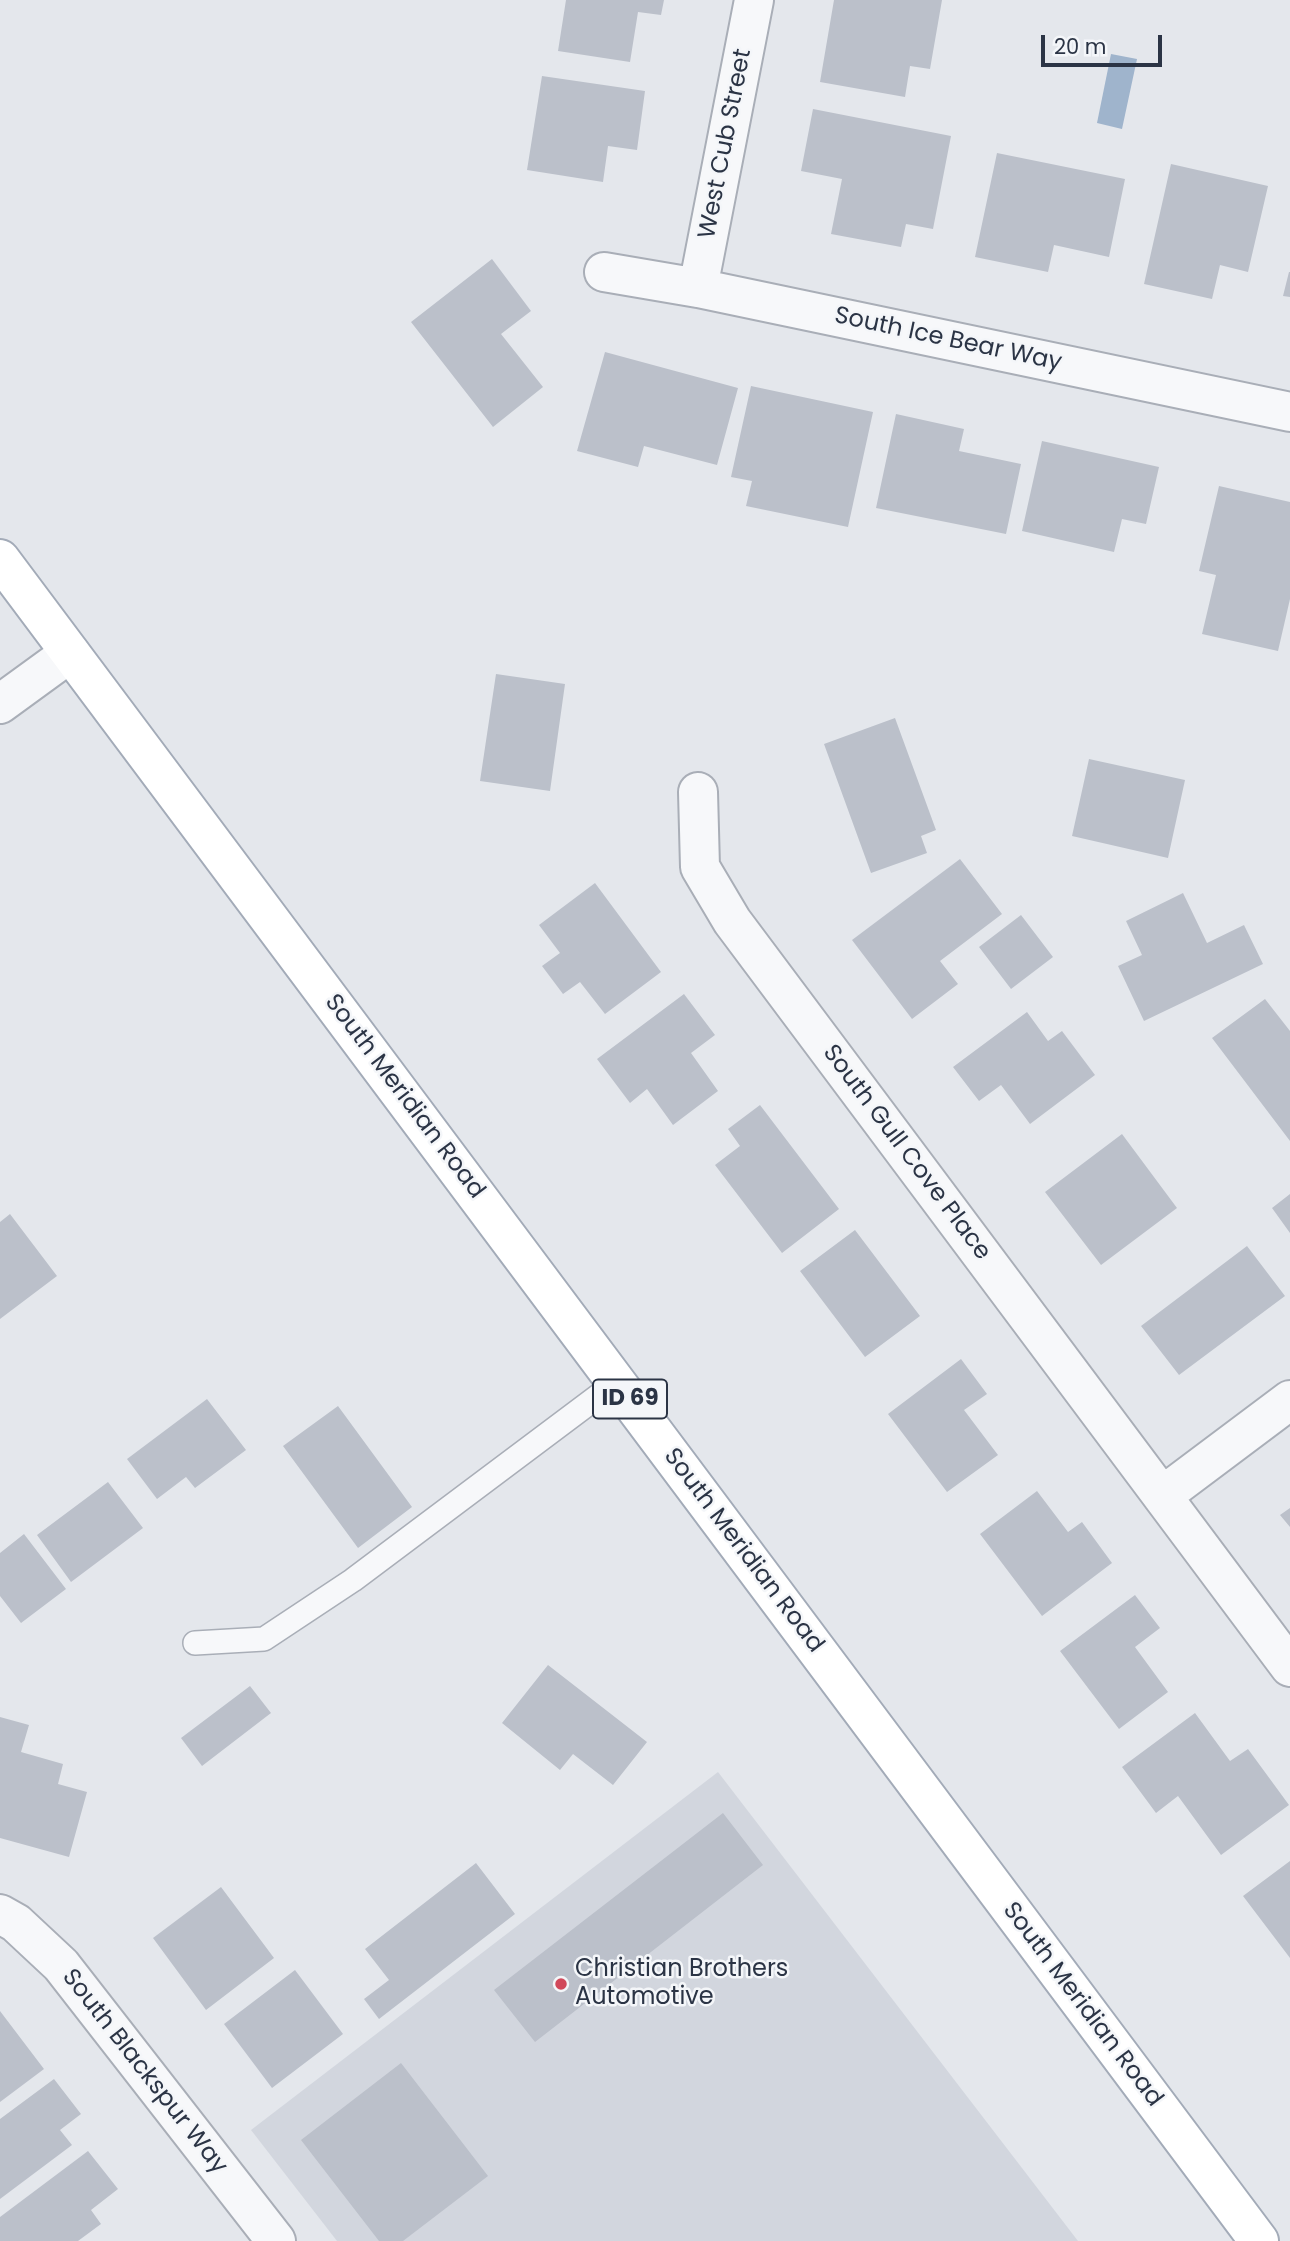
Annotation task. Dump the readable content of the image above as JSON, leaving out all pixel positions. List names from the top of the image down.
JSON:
{
  "streets": {
    "main road": ["South Meridian Road", "ID 69"],
    "street": [
      "West Cub Street",
      "South Ice Bear Way",
      "South Gull Cove Place",
      "South Blackspur Way"
    ]
  },
  "crossings": [
    ["West Cub Street", "South Ice Bear Way"]
  ],
  "places": ["Christian Brothers Automotive"],
  "scale_bar": "20 m"
}
